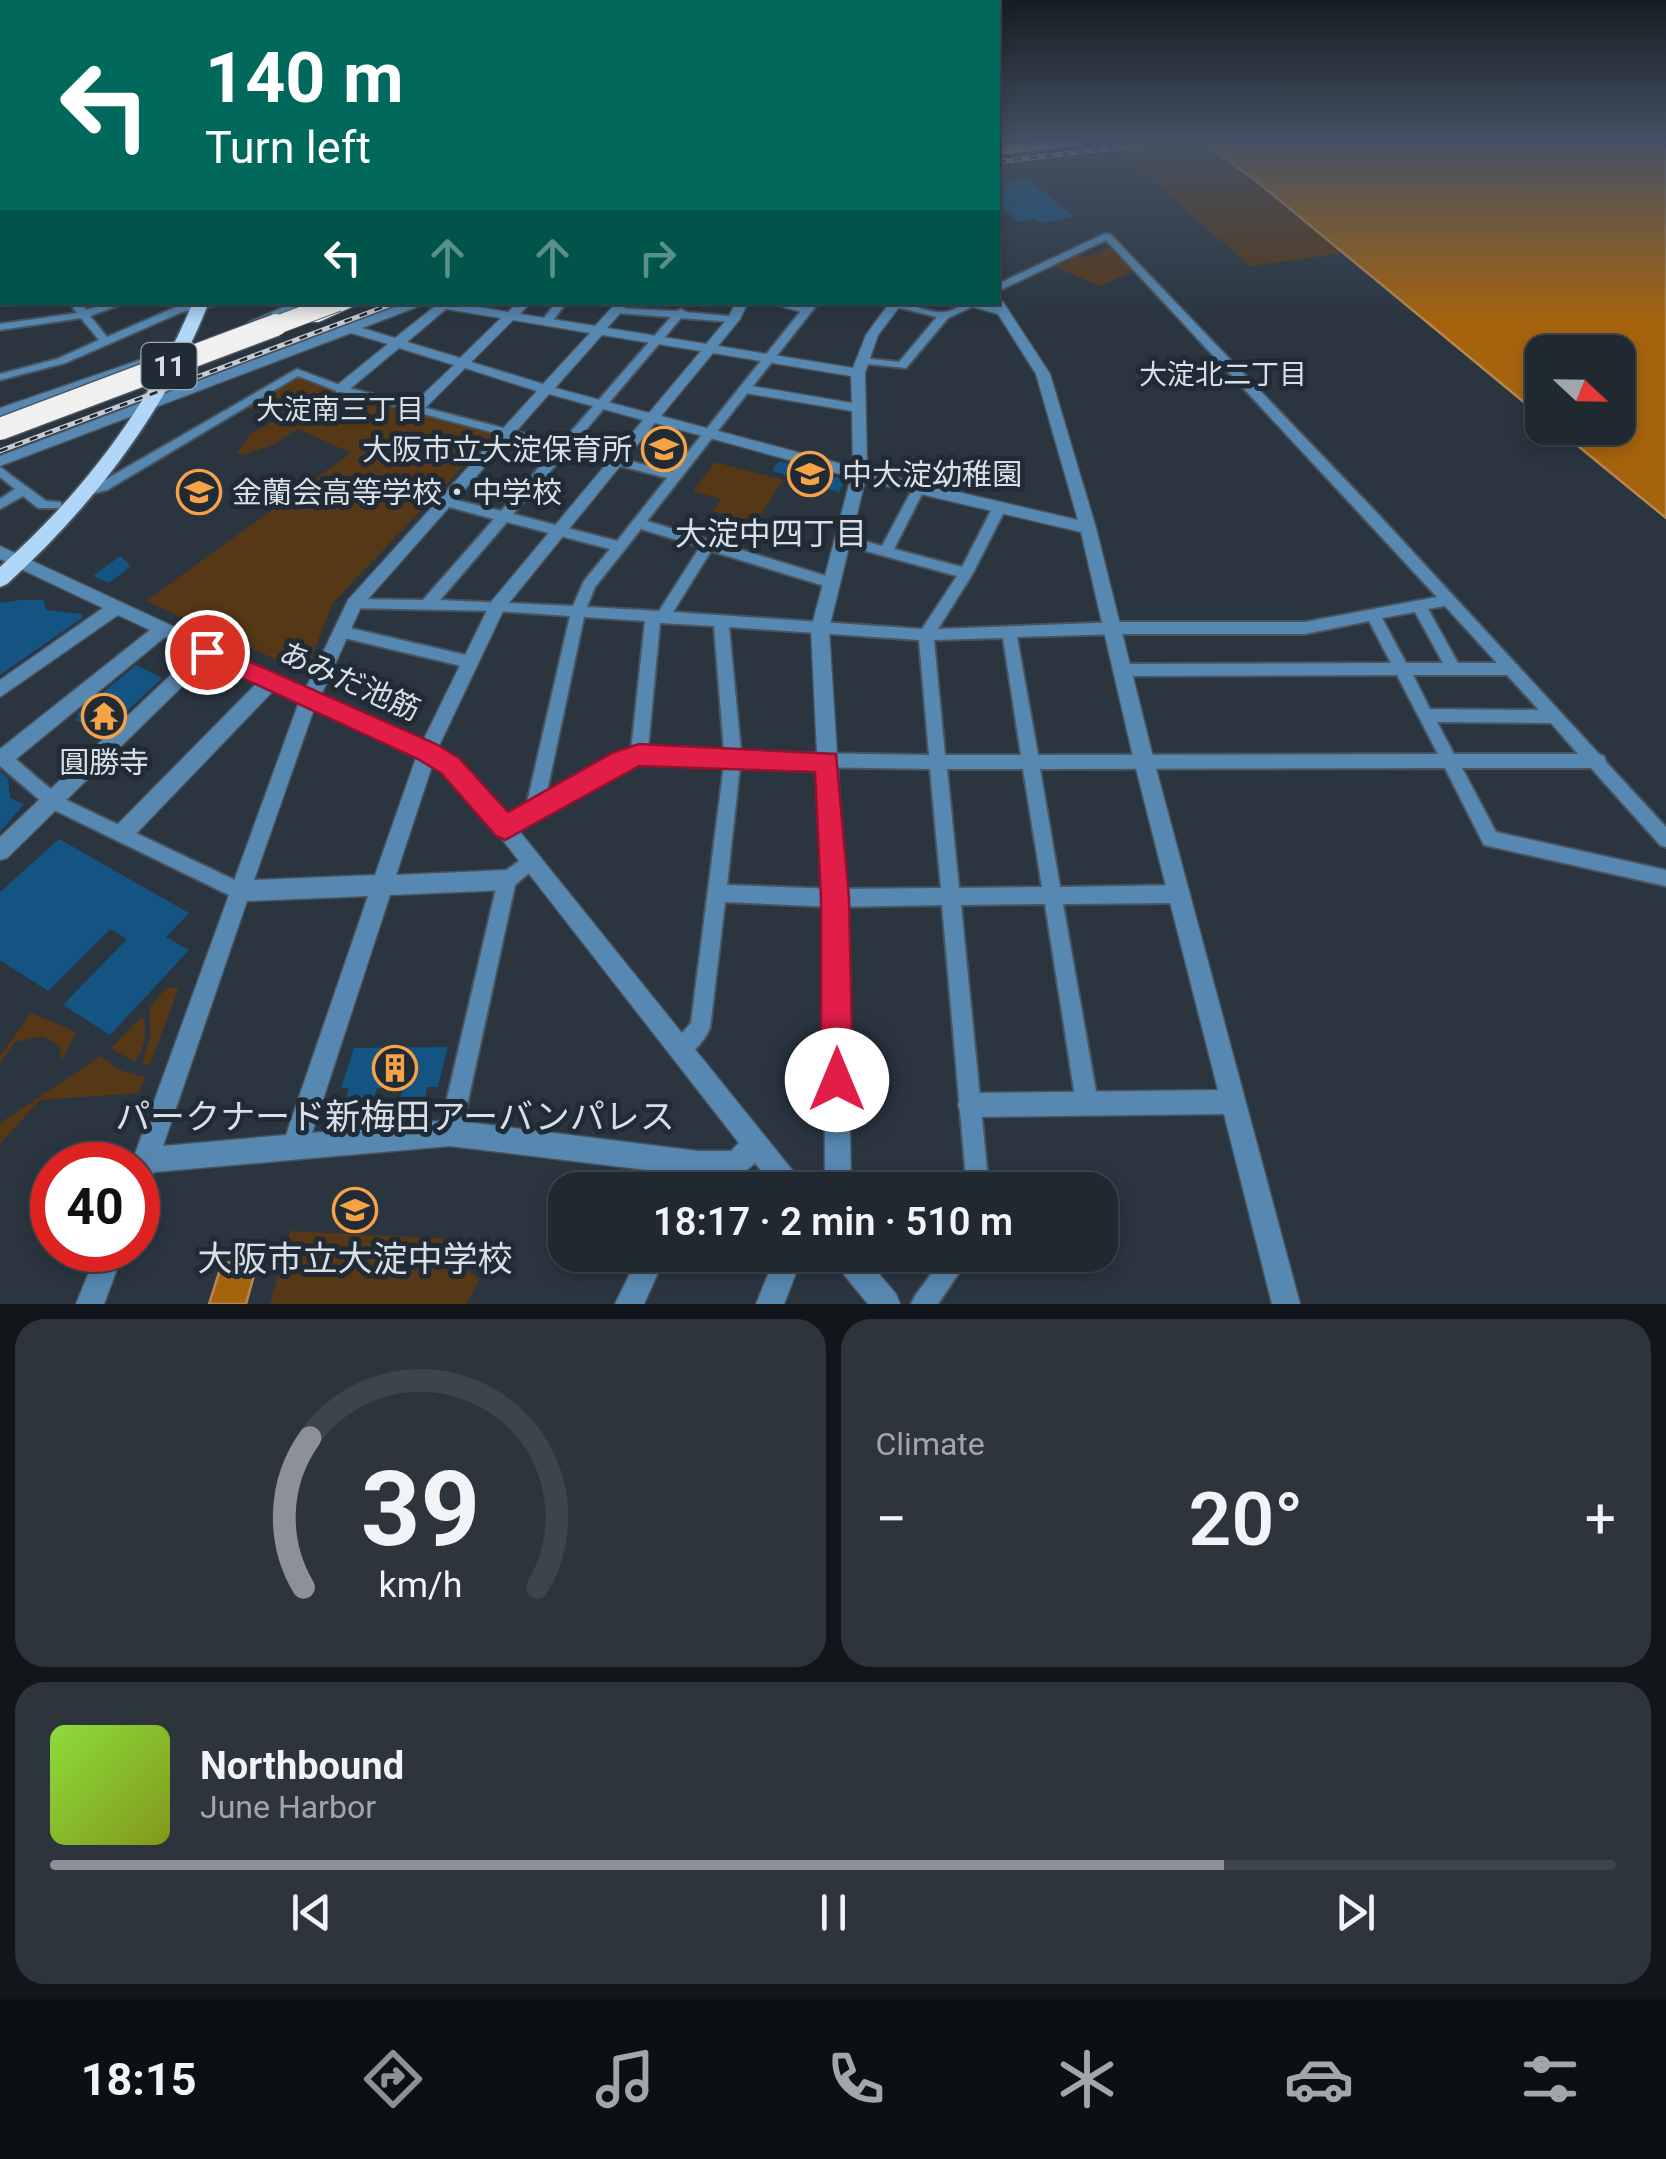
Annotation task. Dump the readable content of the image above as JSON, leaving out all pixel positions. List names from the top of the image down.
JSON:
{
  "streets": {
    "highway": ["11"],
    "street": ["あみだ池筋"]
  },
  "districts": ["大淀北二丁目", "大淀南三丁目", "大淀中四丁目"],
  "places": {
    "school or university": [
      "大阪市立大淀保育所",
      "中大淀幼稚園",
      "金蘭会高等学校・中学校",
      "大阪市立大淀中学校"
    ],
    "temple": ["圓勝寺"],
    "building": ["パークナード新梅田アーバンパレス"]
  },
  "north": "right",
  "page": {
    "turn": ["140 m", "Turn left"],
    "limit": "40",
    "trip": "18:17 · 2 min · 510 m",
    "tile": "Climate",
    "heat": ["−", "20°", "+"],
    "song": ["Northbound", "June Harbor"],
    "tabs": "18:15",
    "gauge": ["39", "km/h"]
  }
}
